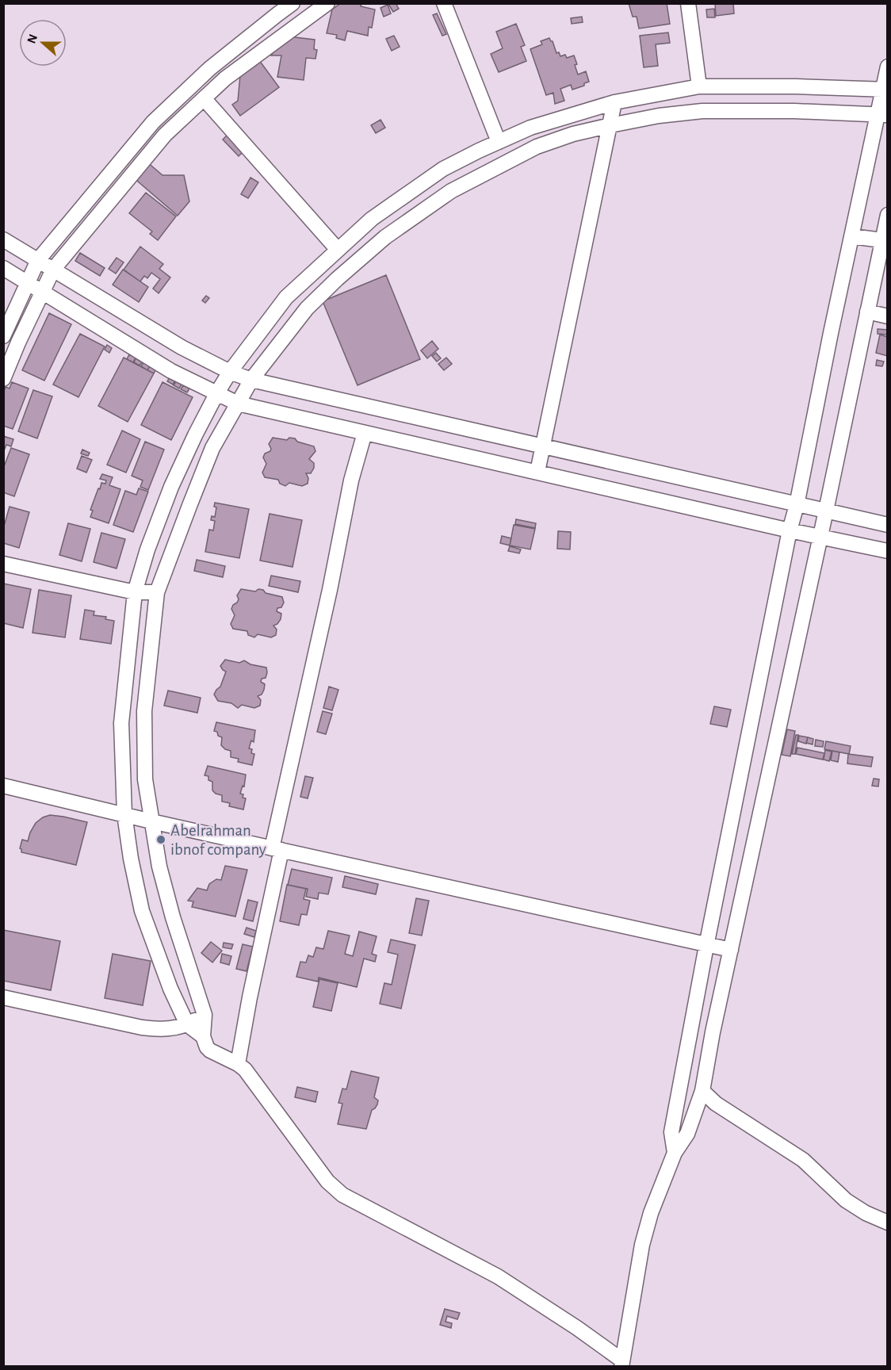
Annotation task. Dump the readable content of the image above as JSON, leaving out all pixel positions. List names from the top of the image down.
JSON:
{
  "places": ["Abelrahman ibnof company"],
  "north": "left"
}
